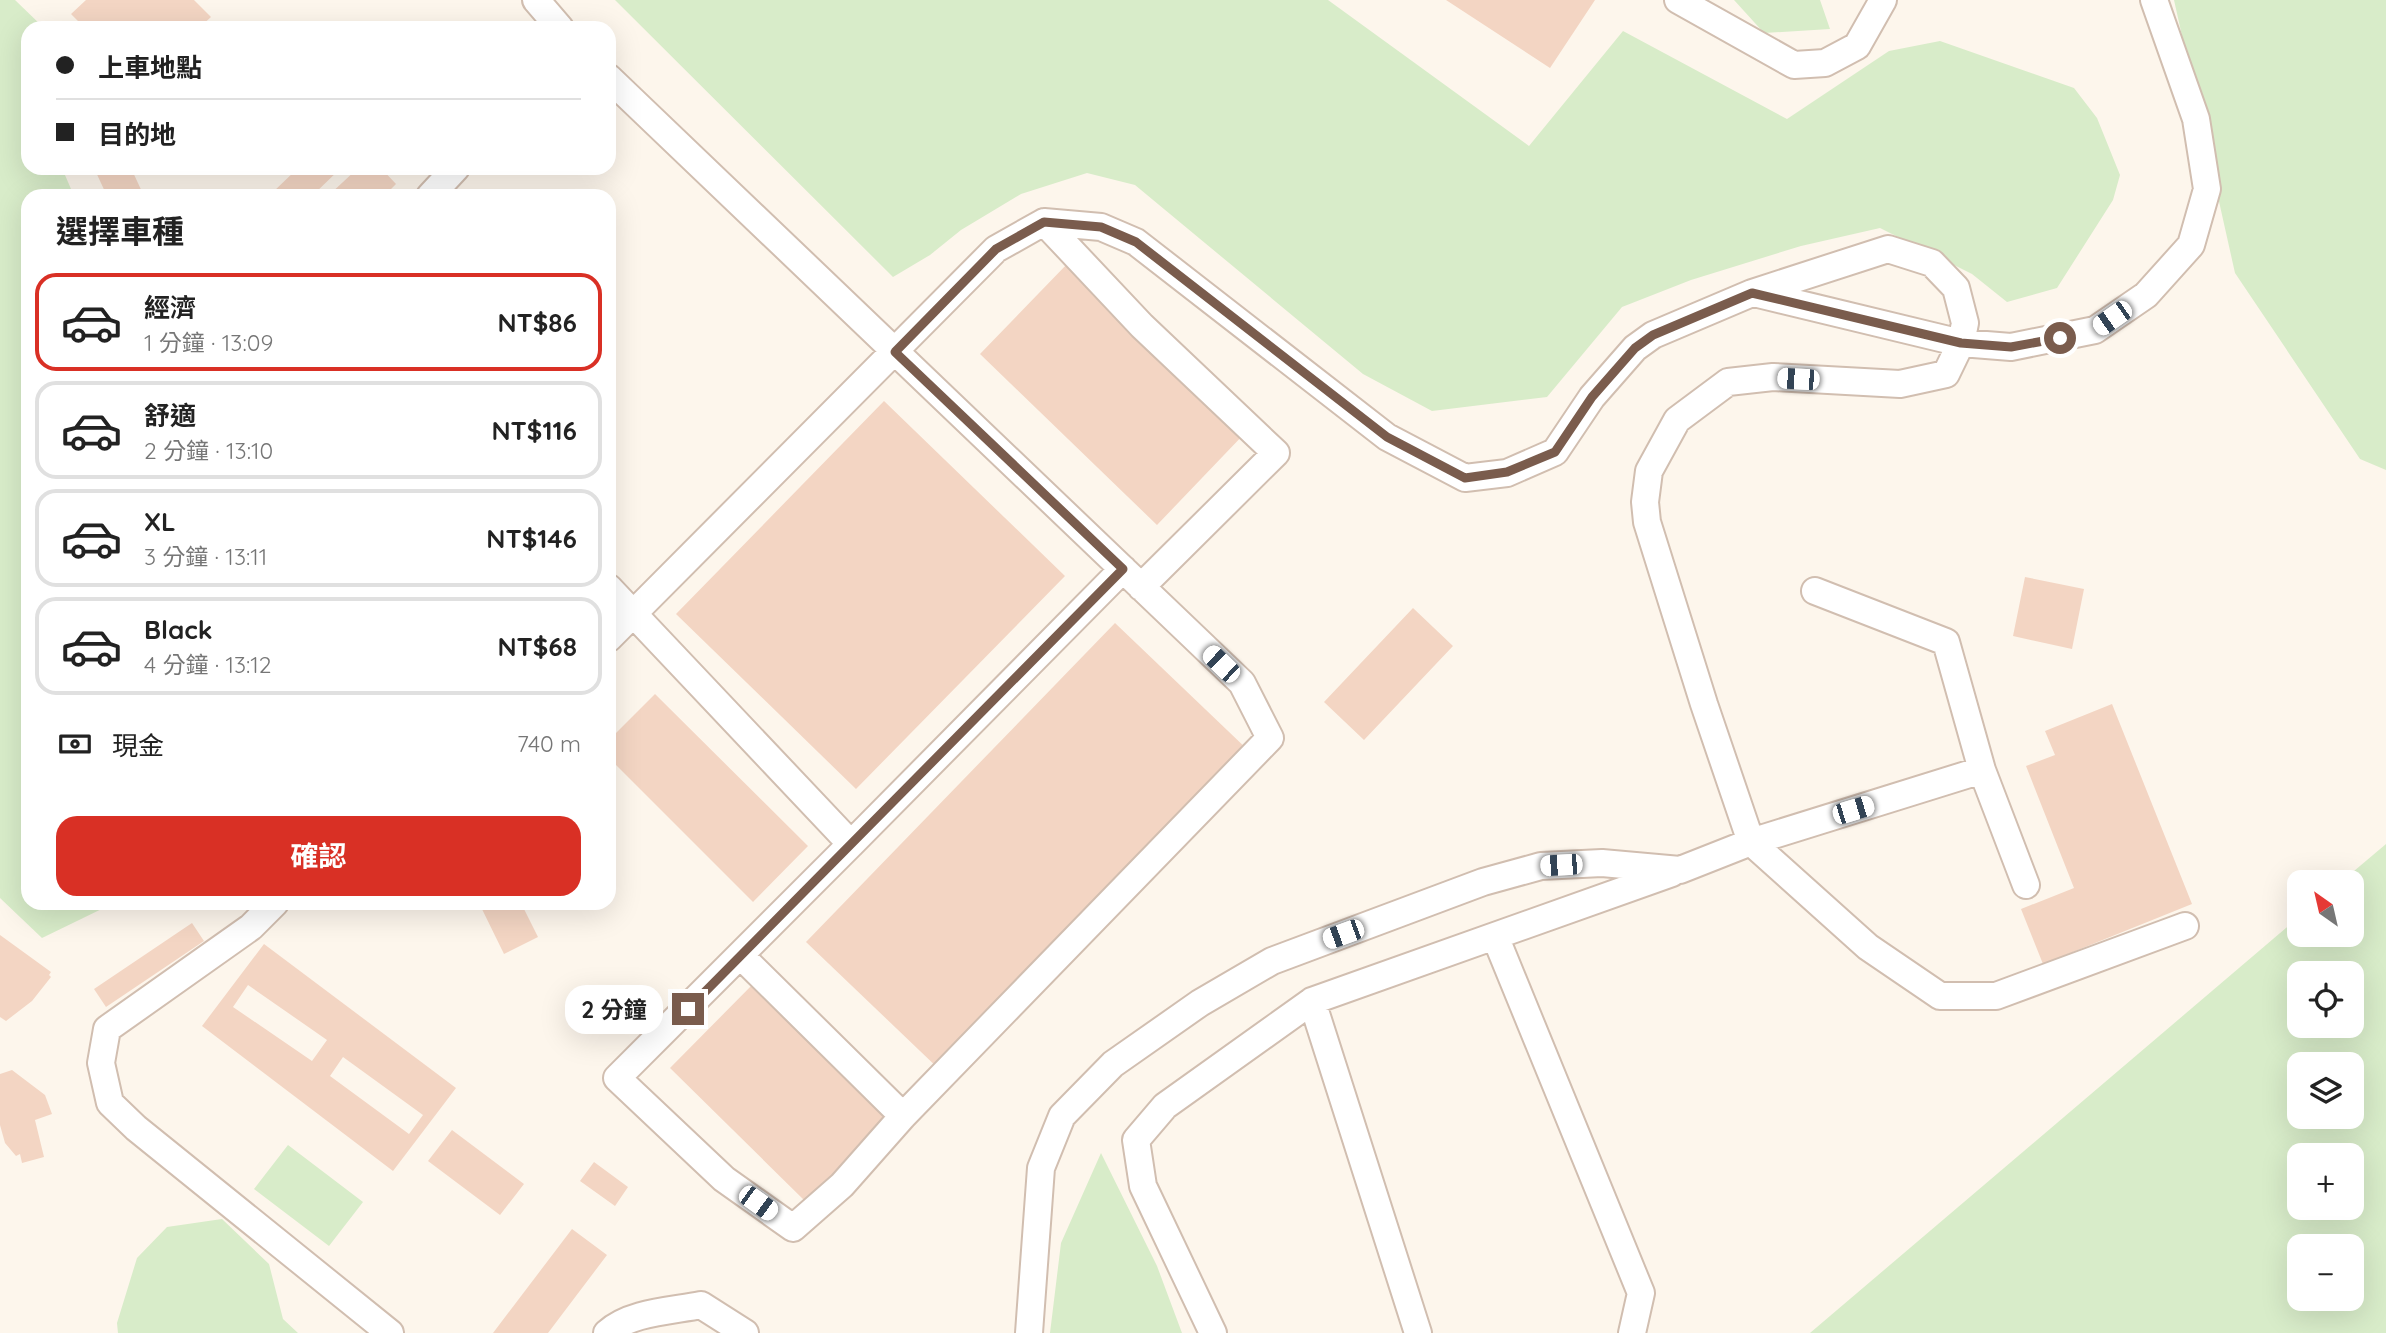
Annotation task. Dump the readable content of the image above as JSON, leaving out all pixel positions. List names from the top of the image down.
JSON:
{
  "north": "top left",
  "page": {
    "banner": ["上車地點", "目的地"],
    "heading": "選擇車種",
    "list": [
      {
        "name": "經濟",
        "note": "1 分鐘 · 13:09",
        "value": "NT$86"
      },
      {
        "name": "舒適",
        "note": "2 分鐘 · 13:10",
        "value": "NT$116"
      },
      {
        "name": "XL",
        "note": "3 分鐘 · 13:11",
        "value": "NT$146"
      },
      {
        "name": "Black",
        "note": "4 分鐘 · 13:12",
        "value": "NT$68"
      }
    ],
    "pay": ["現金", "740 m"],
    "buttons": "確認",
    "map_buttons": ["+", "−"],
    "bubble": "2 分鐘"
  }
}
